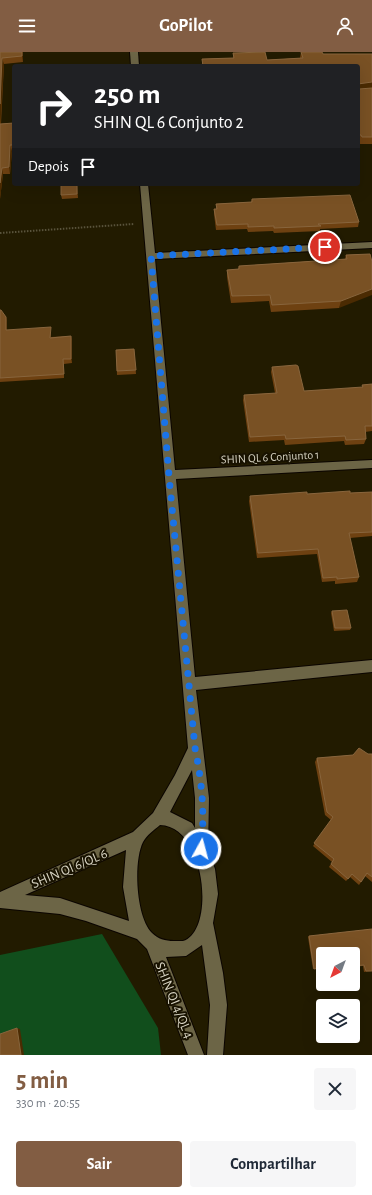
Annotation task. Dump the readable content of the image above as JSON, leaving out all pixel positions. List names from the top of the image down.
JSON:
{
  "streets": {
    "street": ["SHIN QL 6 Conjunto 1", "SHIN QI 6/QL 6", "SHIN QI 4/QL 4"]
  },
  "crossings": [
    ["SHIN QI 6/QL 6", "SHIN QI 4/QL 4"]
  ],
  "north": "bottom left",
  "page": {
    "header": "GoPilot",
    "turn": ["250 m", "SHIN QL 6 Conjunto 2"],
    "then": "Depois",
    "heading": ["5 min", "330 m · 20:55"],
    "buttons": ["Sair", "Compartilhar"]
  }
}
